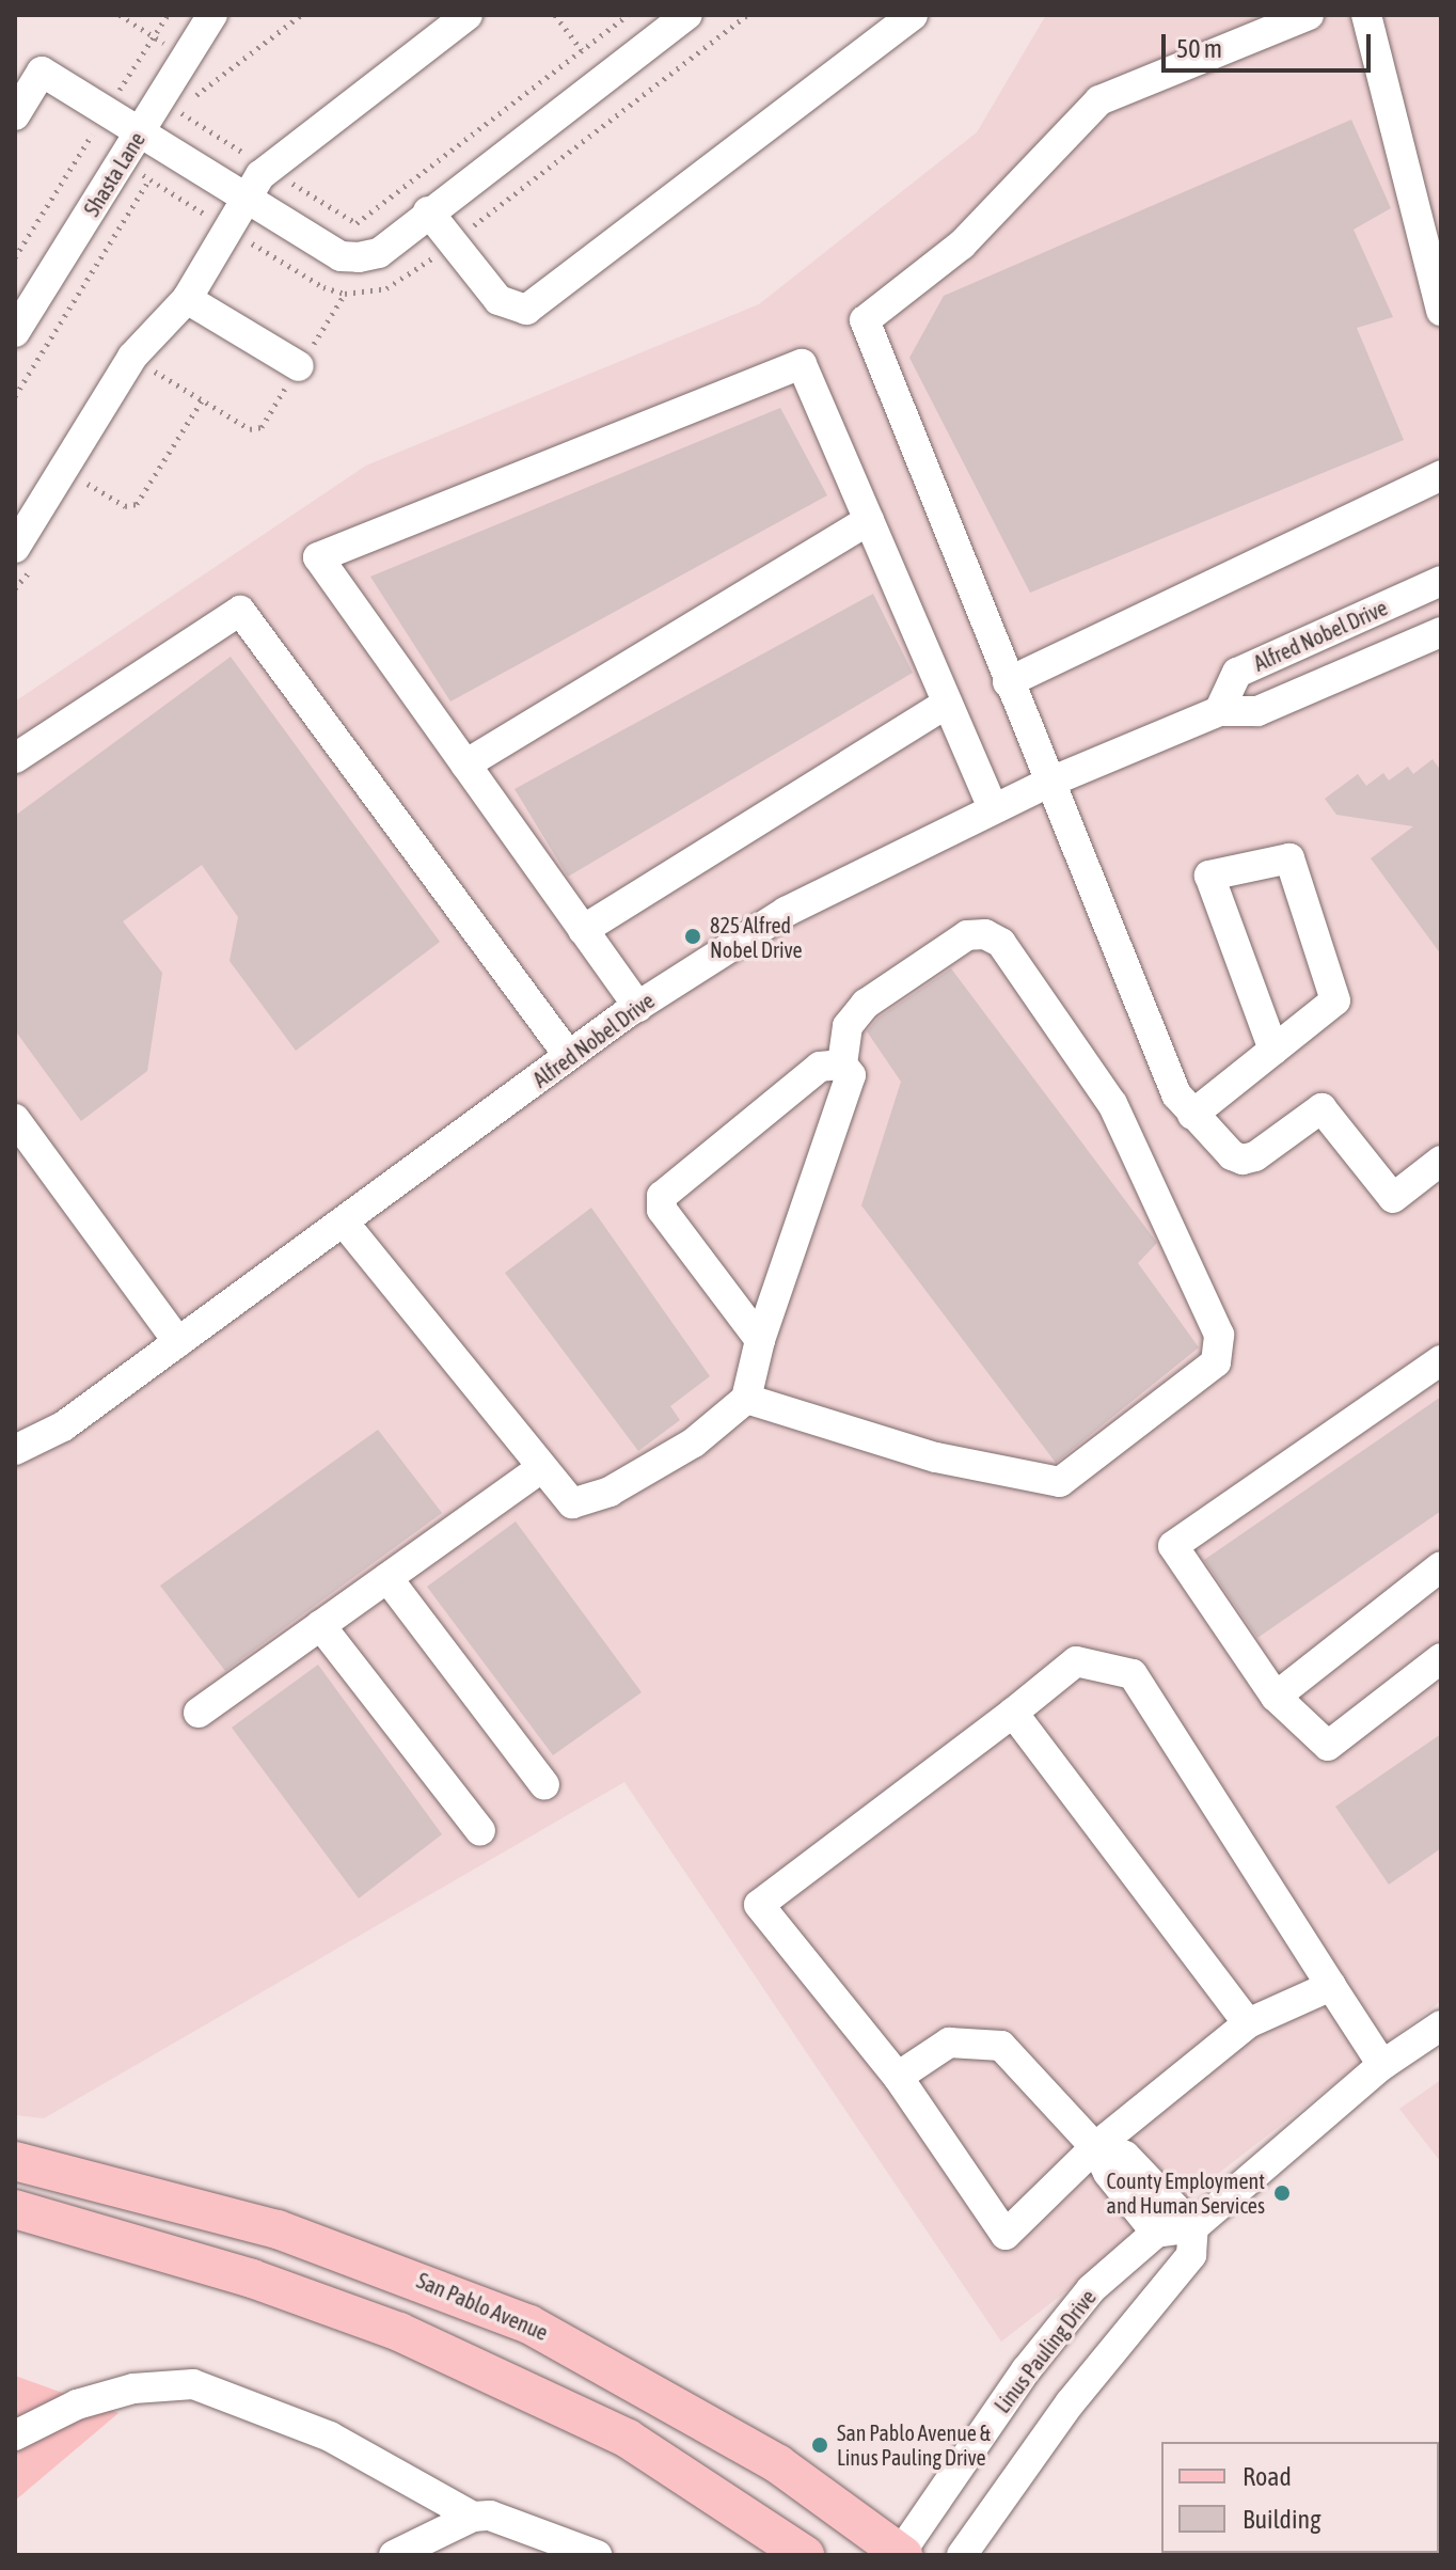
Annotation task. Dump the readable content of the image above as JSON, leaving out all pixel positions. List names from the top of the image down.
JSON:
{
  "streets": {
    "main road": ["San Pablo Avenue"],
    "street": ["Shasta Lane", "Alfred Nobel Drive", "Linus Pauling Drive"]
  },
  "crossings": [
    ["San Pablo Avenue", "Linus Pauling Drive"]
  ],
  "places": ["825 Alfred Nobel Drive", "County Employment and Human Services", "San Pablo Avenue & Linus Pauling Drive"],
  "legend": ["Road", "Building"],
  "scale_bar": "50 m"
}
